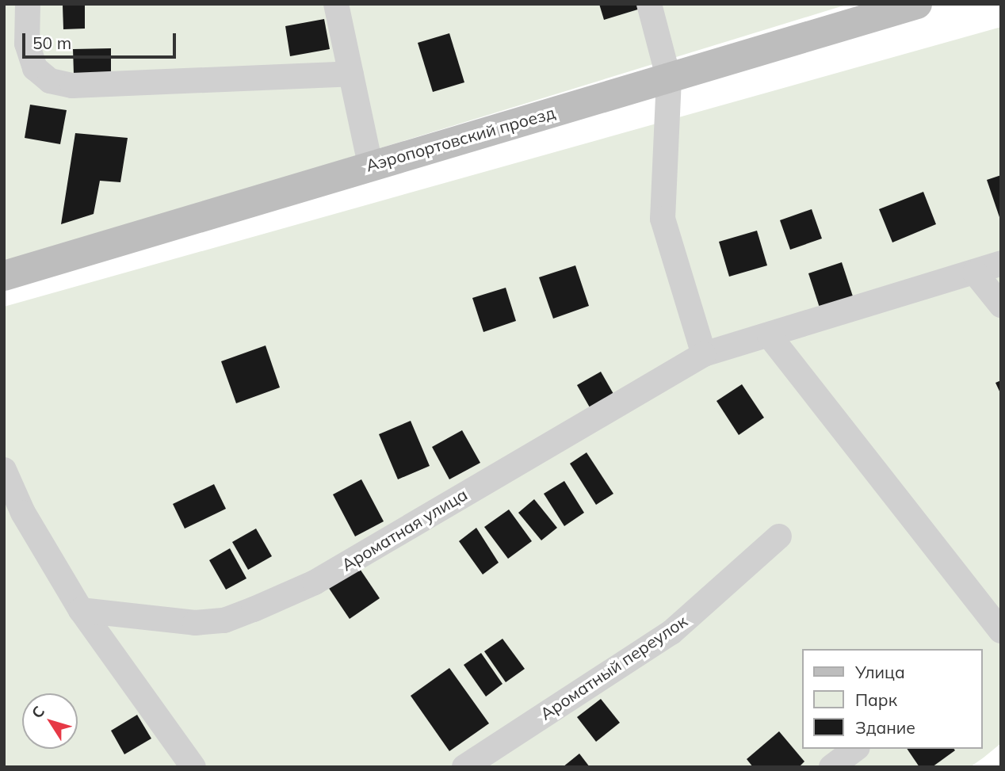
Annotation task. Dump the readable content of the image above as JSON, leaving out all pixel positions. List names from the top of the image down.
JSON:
{
  "streets": {
    "main road": ["Аэропортовский проезд"],
    "street": ["Ароматная улица", "Ароматный переулок"]
  },
  "legend": ["Улица", "Парк", "Здание"],
  "scale_bar": "50 m",
  "north": "top left"
}
